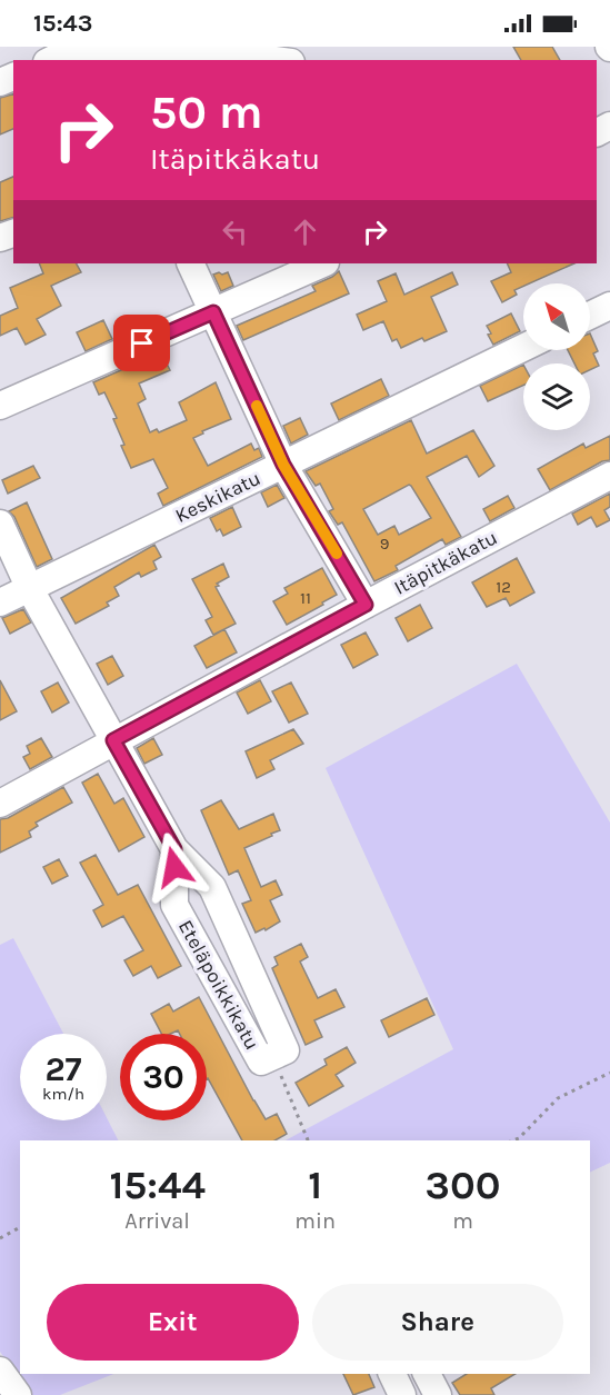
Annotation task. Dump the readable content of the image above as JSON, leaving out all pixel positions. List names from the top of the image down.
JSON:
{
  "streets": {
    "street": ["Keskikatu", "Itäpitkäkatu", "Eteläpoikkikatu"]
  },
  "crossings": [
    ["Keskikatu", "Eteläpoikkikatu"],
    ["Itäpitkäkatu", "Eteläpoikkikatu"]
  ],
  "house_numbers": ["9", "12", "11"],
  "north": "top left",
  "page": {
    "status": "15:43",
    "turn": ["50 m", "Itäpitkäkatu"],
    "speed": "27 km/h",
    "limit": "30",
    "eta": [
      "15:44",
      "Arrival",
      "1",
      "min",
      "300",
      "m"
    ],
    "buttons": ["Exit", "Share"]
  }
}
